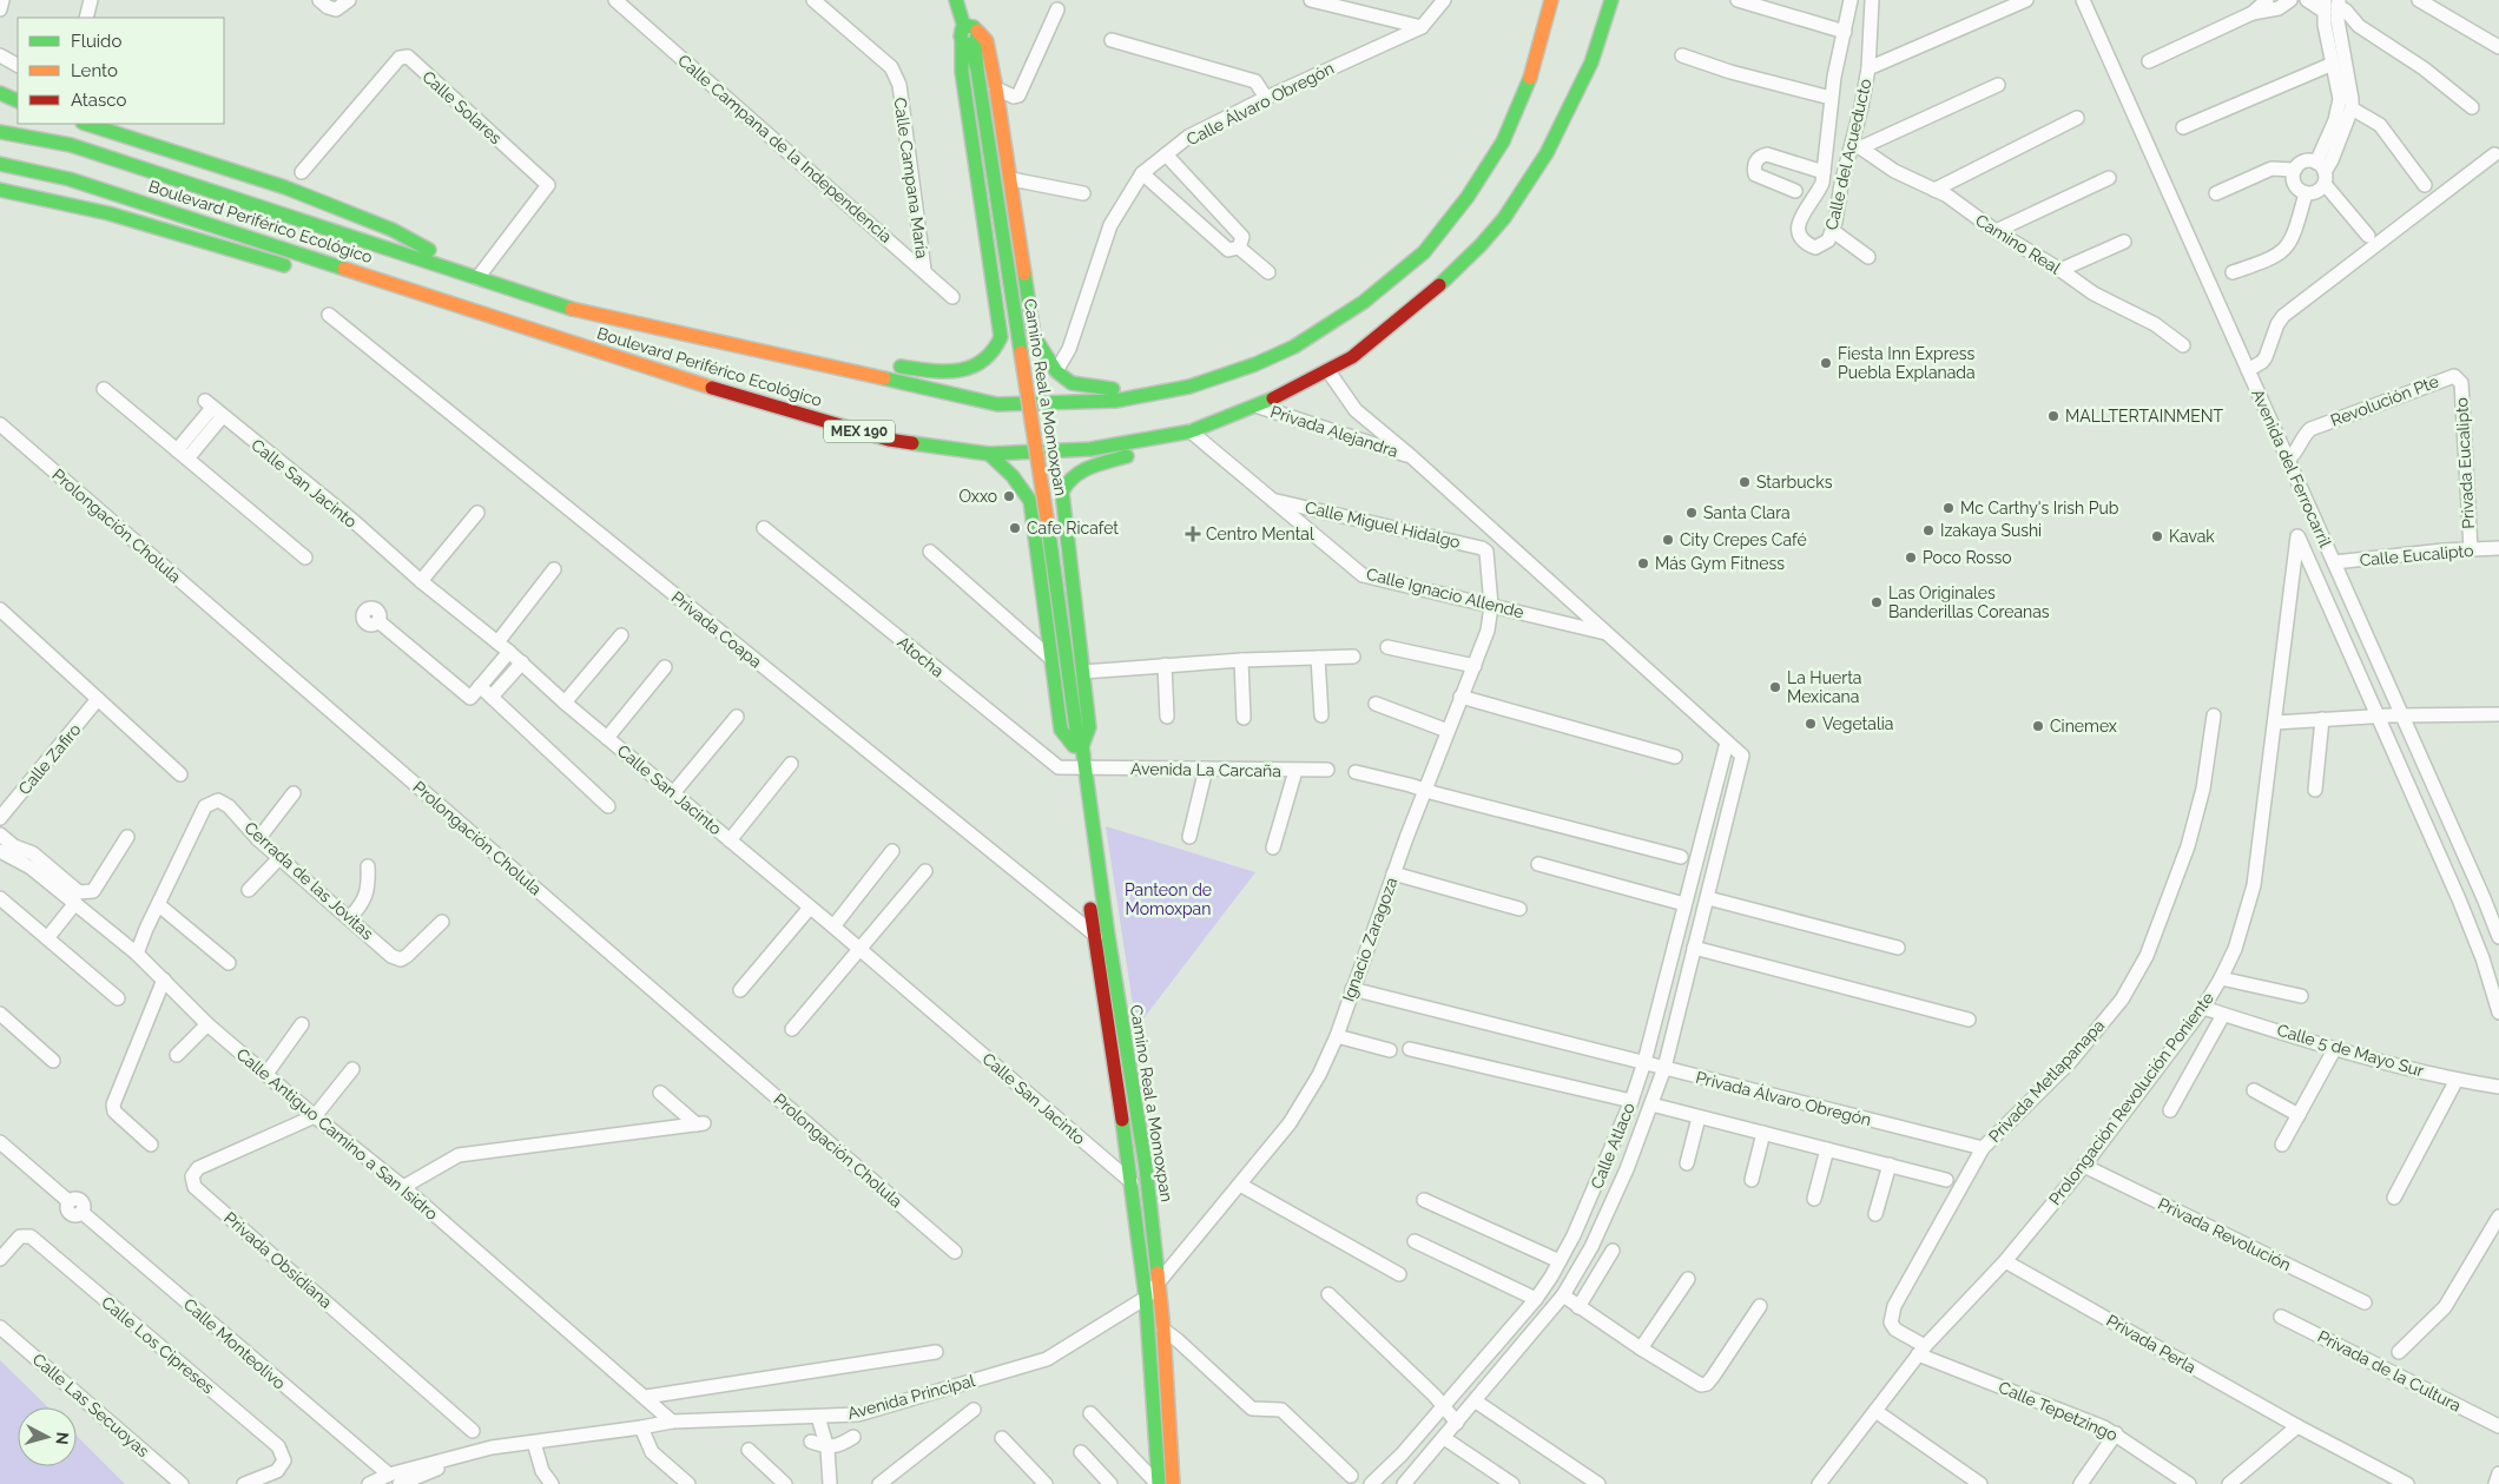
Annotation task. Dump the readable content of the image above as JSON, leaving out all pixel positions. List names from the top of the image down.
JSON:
{
  "streets": {
    "main road": ["Boulevard Periférico Ecológico", "Camino Real a Momoxpan", "MEX 190"],
    "street": [
      "Calle Álvaro Obregón",
      "Calle Solares",
      "Calle Campana de la Independencia",
      "Calle del Acueducto",
      "Calle Campana María",
      "Camino Real",
      "Revolución Pte",
      "Privada Alejandra",
      "Privada Eucalipto",
      "Avenida del Ferrocarril",
      "Calle San Jacinto",
      "Calle Miguel Hidalgo",
      "Prolongación Cholula",
      "Calle Eucalipto",
      "Calle Ignacio Allende",
      "Privada Coapa",
      "Atocha",
      "Calle Zafiro",
      "Avenida La Carcaña",
      "Cerrada de las Jovitas",
      "Ignacio Zaragoza",
      "Calle 5 de Mayo Sur",
      "Privada Metlapanapa",
      "Privada Álvaro Obregón",
      "Prolongación Revolución Poniente",
      "Calle Antiguo Camino a San Isidro",
      "Calle Atlaco",
      "Privada Revolución",
      "Privada Obsidiana",
      "Calle Monteolivo",
      "Privada Perla",
      "Calle Los Cipreses",
      "Privada de la Cultura",
      "Avenida Principal",
      "Calle Las Secuoyas",
      "Calle Tepetzingo"
    ]
  },
  "crossings": [
    ["Calle Solares", "Boulevard Periférico Ecológico"],
    ["Calle Campana de la Independencia", "Calle Campana María"],
    ["Calle del Acueducto", "Camino Real"],
    ["Boulevard Periférico Ecológico", "Privada Alejandra"],
    ["Boulevard Periférico Ecológico", "Calle Ignacio Allende"],
    ["Camino Real a Momoxpan", "Calle San Jacinto"],
    ["Camino Real a Momoxpan", "Privada Coapa"],
    ["Camino Real a Momoxpan", "Atocha"],
    ["Camino Real a Momoxpan", "Avenida La Carcaña"],
    ["Camino Real a Momoxpan", "Ignacio Zaragoza"],
    ["Camino Real a Momoxpan", "Avenida Principal"],
    ["Revolución Pte", "Privada Eucalipto"],
    ["Revolución Pte", "Avenida del Ferrocarril"],
    ["Privada Eucalipto", "Calle Eucalipto"],
    ["Avenida del Ferrocarril", "Calle Eucalipto"],
    ["Avenida del Ferrocarril", "Prolongación Revolución Poniente"],
    ["Calle Miguel Hidalgo", "Calle Ignacio Allende"],
    ["Calle Miguel Hidalgo", "Ignacio Zaragoza"],
    ["Calle Ignacio Allende", "Ignacio Zaragoza"],
    ["Atocha", "Avenida La Carcaña"],
    ["Cerrada de las Jovitas", "Calle Antiguo Camino a San Isidro"],
    ["Ignacio Zaragoza", "Privada Álvaro Obregón"],
    ["Ignacio Zaragoza", "Avenida Principal"],
    ["Calle 5 de Mayo Sur", "Prolongación Revolución Poniente"],
    ["Privada Metlapanapa", "Privada Álvaro Obregón"],
    ["Privada Álvaro Obregón", "Calle Atlaco"],
    ["Prolongación Revolución Poniente", "Privada Revolución"],
    ["Prolongación Revolución Poniente", "Privada Perla"],
    ["Prolongación Revolución Poniente", "Calle Tepetzingo"],
    ["Calle Antiguo Camino a San Isidro", "Privada Obsidiana"],
    ["Calle Antiguo Camino a San Isidro", "Avenida Principal"],
    ["Calle Monteolivo", "Avenida Principal"]
  ],
  "parks": ["Panteon de Momoxpan"],
  "places": {
    "other": [
      "Fiesta Inn Express Puebla Explanada",
      "MALLTERTAINMENT",
      "Starbucks",
      "Oxxo",
      "Mc Carthy's Irish Pub",
      "Santa Clara",
      "Cafe Ricafet",
      "Izakaya Sushi",
      "Kavak",
      "City Crepes Café",
      "Poco Rosso",
      "Más Gym Fitness",
      "Las Originales Banderillas Coreanas",
      "La Huerta Mexicana",
      "Vegetalia",
      "Cinemex"
    ],
    "health": ["Centro Mental"]
  },
  "legend": ["Fluido", "Lento", "Atasco"],
  "north": "right"
}
